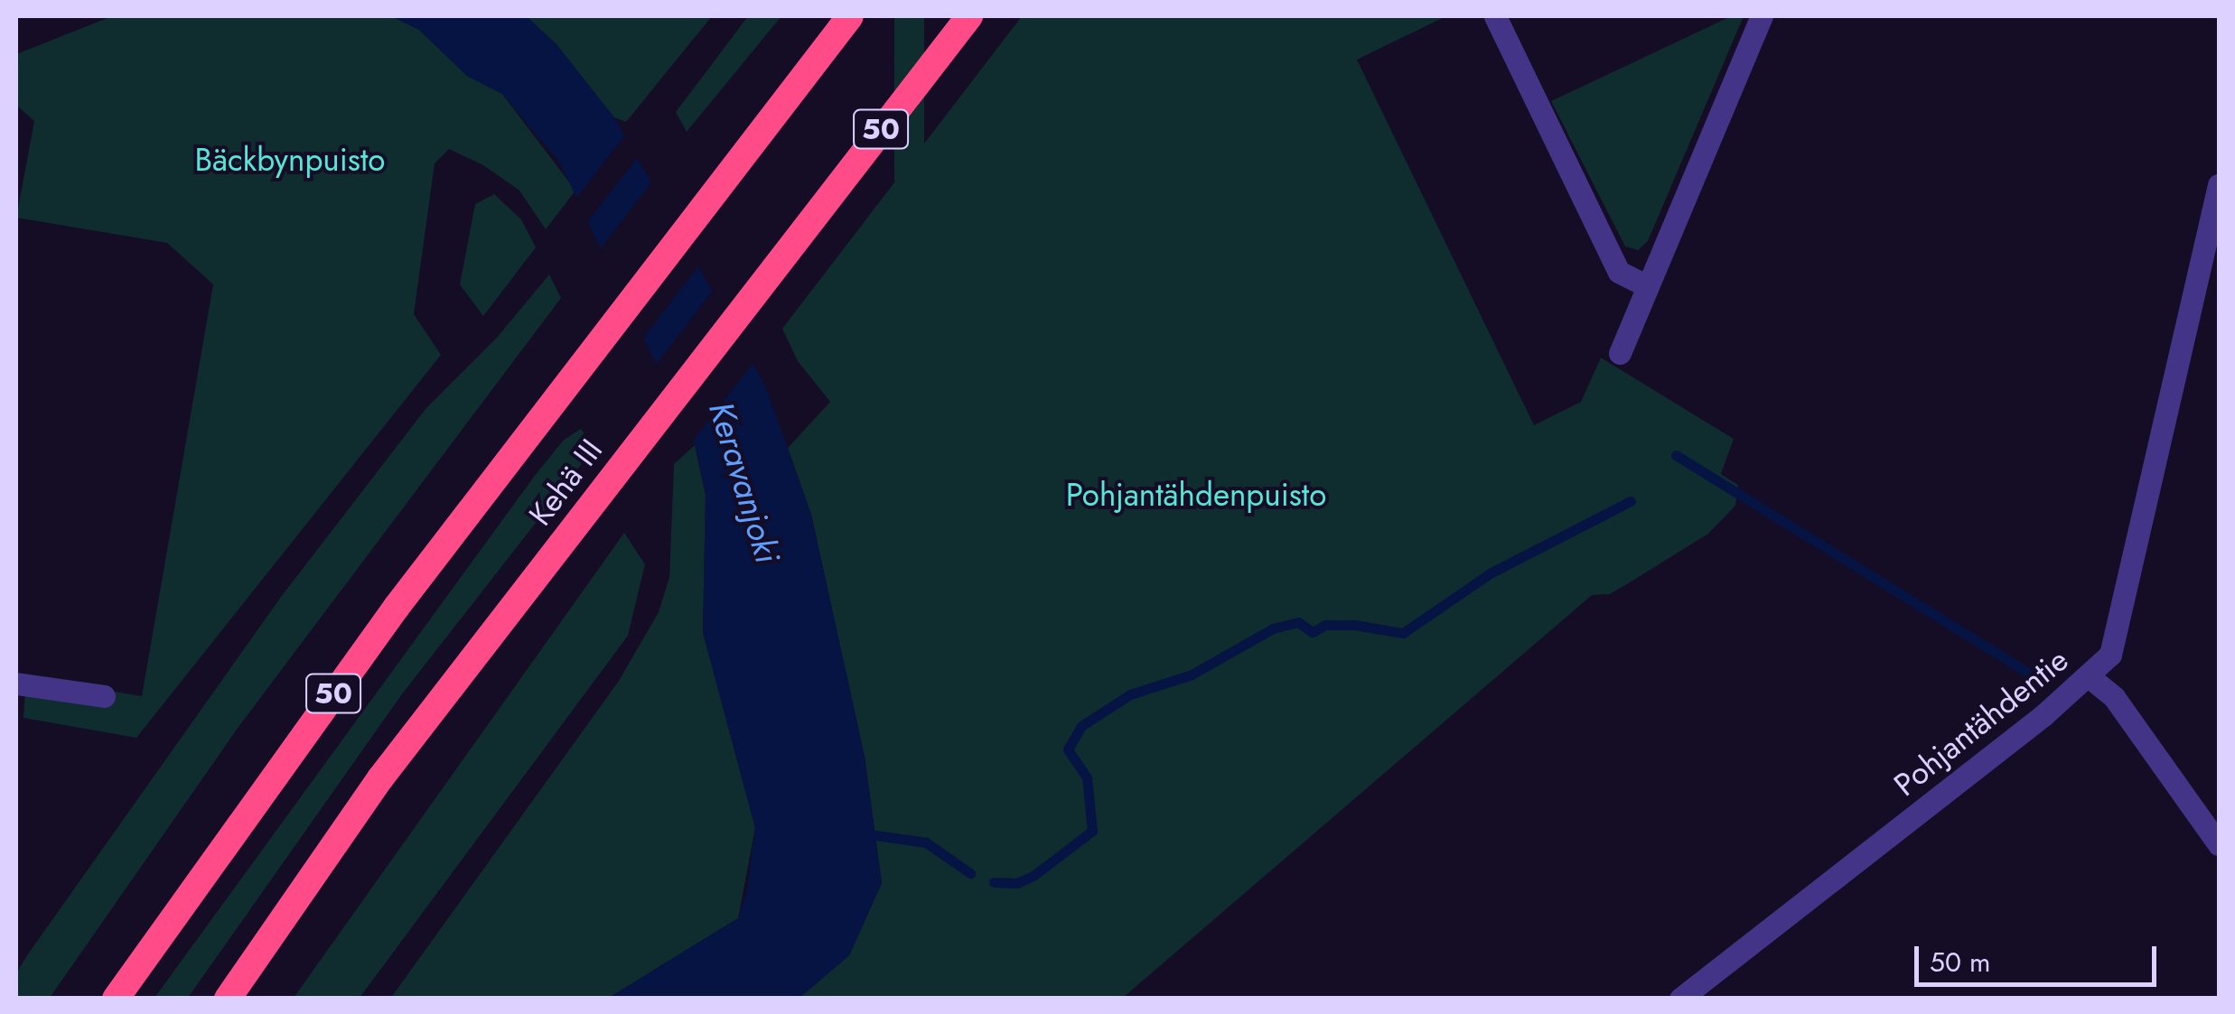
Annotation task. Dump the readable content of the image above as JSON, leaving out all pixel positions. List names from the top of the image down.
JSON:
{
  "streets": {
    "highway": ["50", "Kehä III"],
    "street": ["Pohjantähdentie"]
  },
  "water": ["Keravanjoki"],
  "parks": ["Bäckbynpuisto", "Pohjantähdenpuisto"],
  "scale_bar": "50 m"
}
